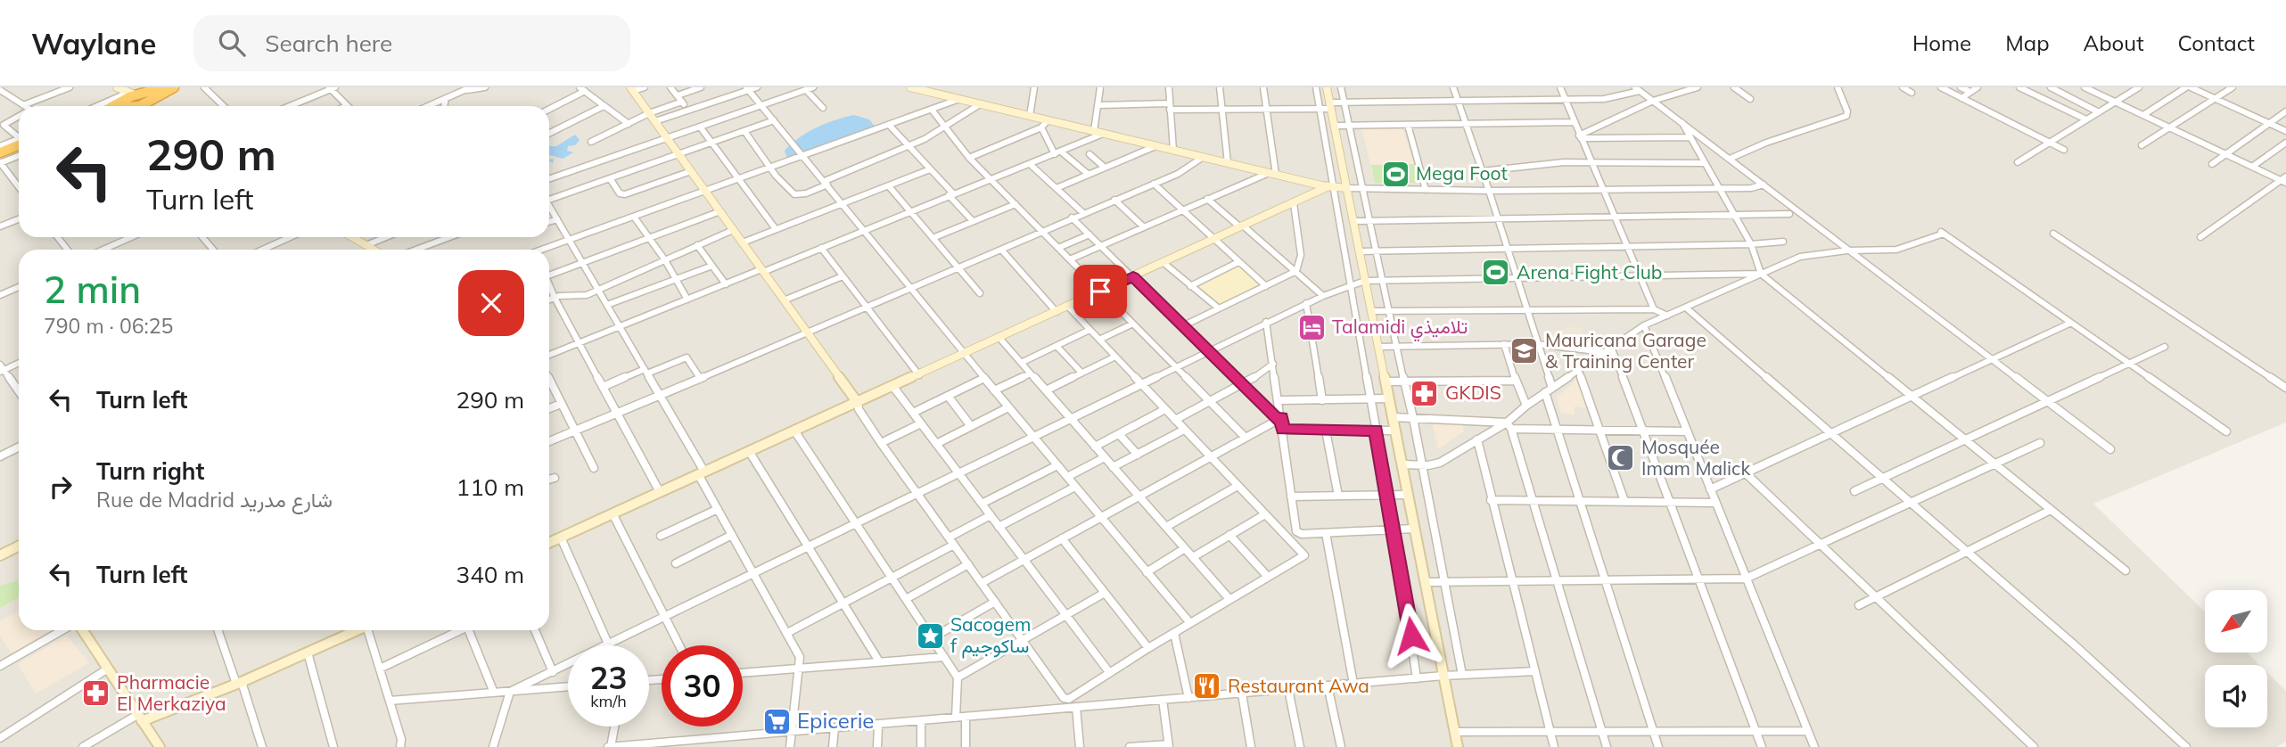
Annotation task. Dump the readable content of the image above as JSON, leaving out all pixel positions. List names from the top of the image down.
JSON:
{
  "places": {
    "sports": ["Mega Foot", "Arena Fight Club"],
    "hotel": ["Talamidi تلاميذي"],
    "school or university": ["Mauricana Garage & Training Center"],
    "pharmacy": ["GKDIS", "Pharmacie El Merkaziya"],
    "mosque": ["Mosquée Imam Malick"],
    "place": ["Sacogem f ساكوجيم"],
    "restaurant": ["Restaurant Awa"],
    "supermarket": ["Epicerie"]
  },
  "north": "bottom left",
  "page": {
    "header": "Waylane",
    "search": "Search here",
    "nav": [
      "Home",
      "Map",
      "About",
      "Contact"
    ],
    "turn": ["290 m", "Turn left"],
    "heading": ["2 min", "790 m · 06:25"],
    "list": [
      {
        "name": "Turn left",
        "value": "290 m"
      },
      {
        "name": "Turn right",
        "note": "Rue de Madrid شارع مدريد",
        "value": "110 m"
      },
      {
        "name": "Turn left",
        "value": "340 m"
      }
    ],
    "speed": "23 km/h",
    "limit": "30"
  }
}
